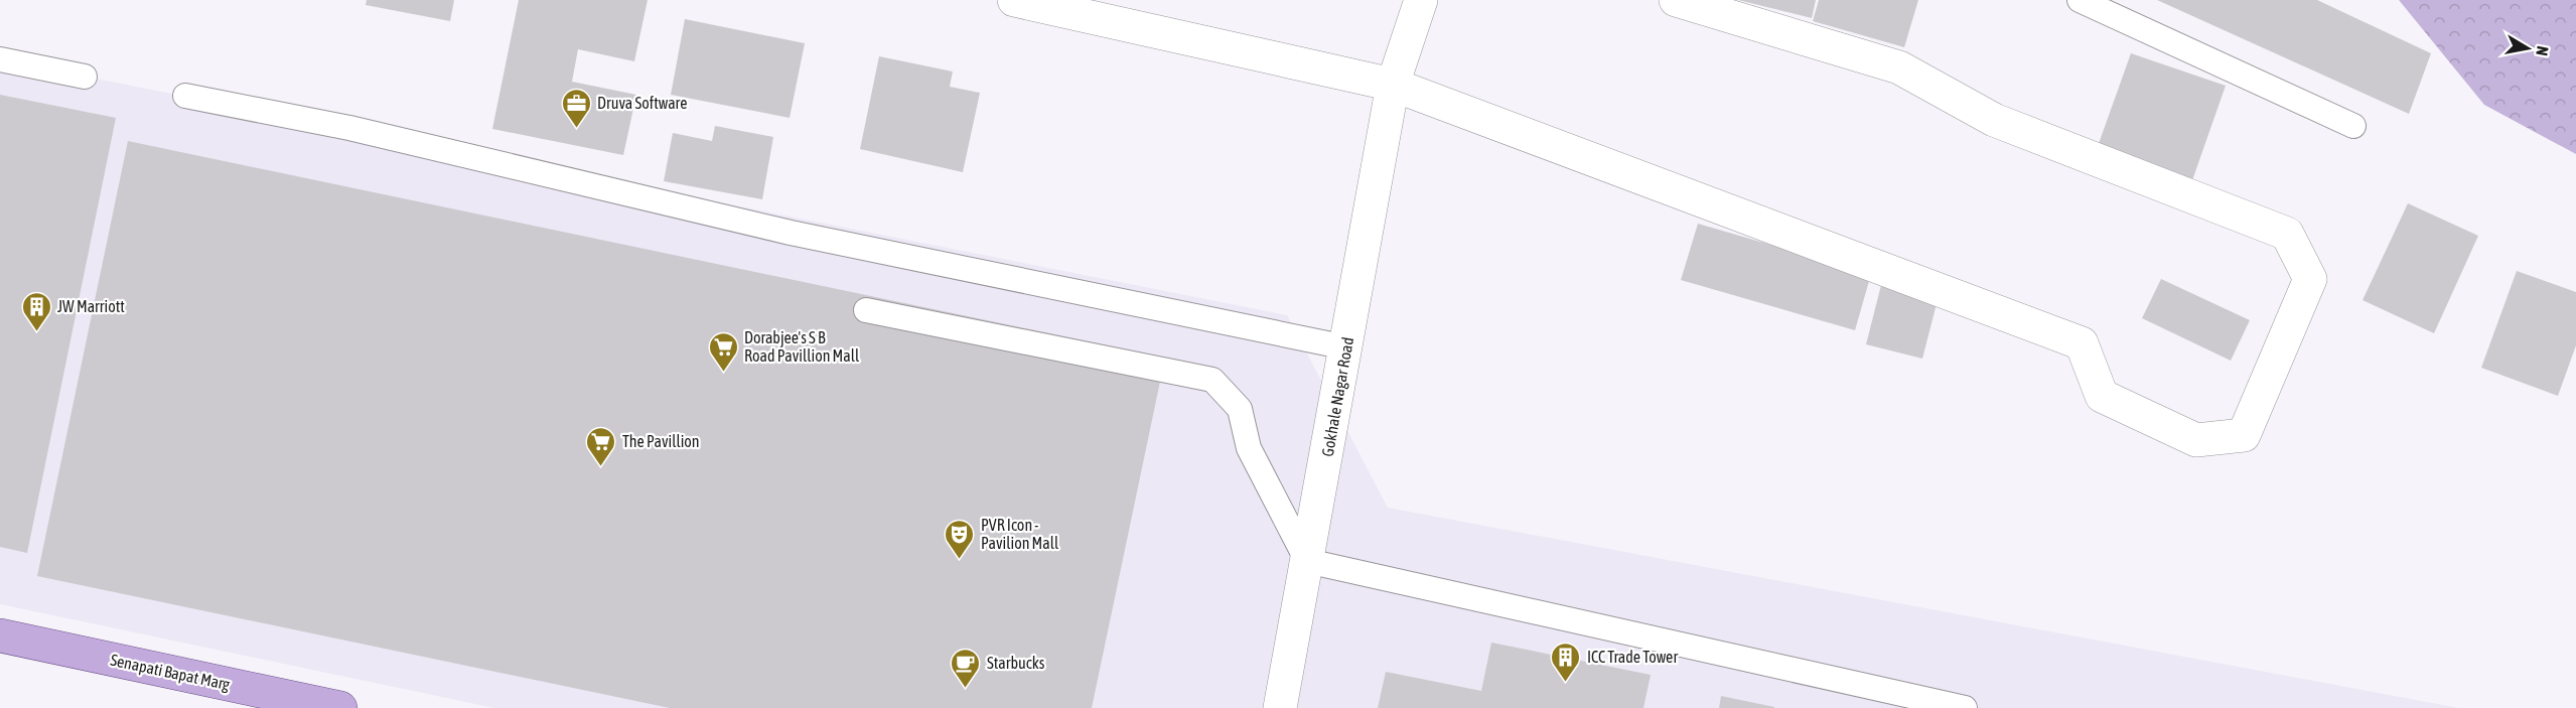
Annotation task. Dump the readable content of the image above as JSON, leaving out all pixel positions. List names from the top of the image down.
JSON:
{
  "streets": {
    "main road": ["Senapati Bapat Marg"],
    "street": ["Gokhale Nagar Road"]
  },
  "places": {
    "office": ["Druva Software"],
    "building": ["JW Marriott", "ICC Trade Tower"],
    "supermarket": ["Dorabjee's S B Road Pavillion Mall", "The Pavillion"],
    "theatre": ["PVR Icon - Pavilion Mall"],
    "cafe": ["Starbucks"]
  },
  "north": "right"
}
